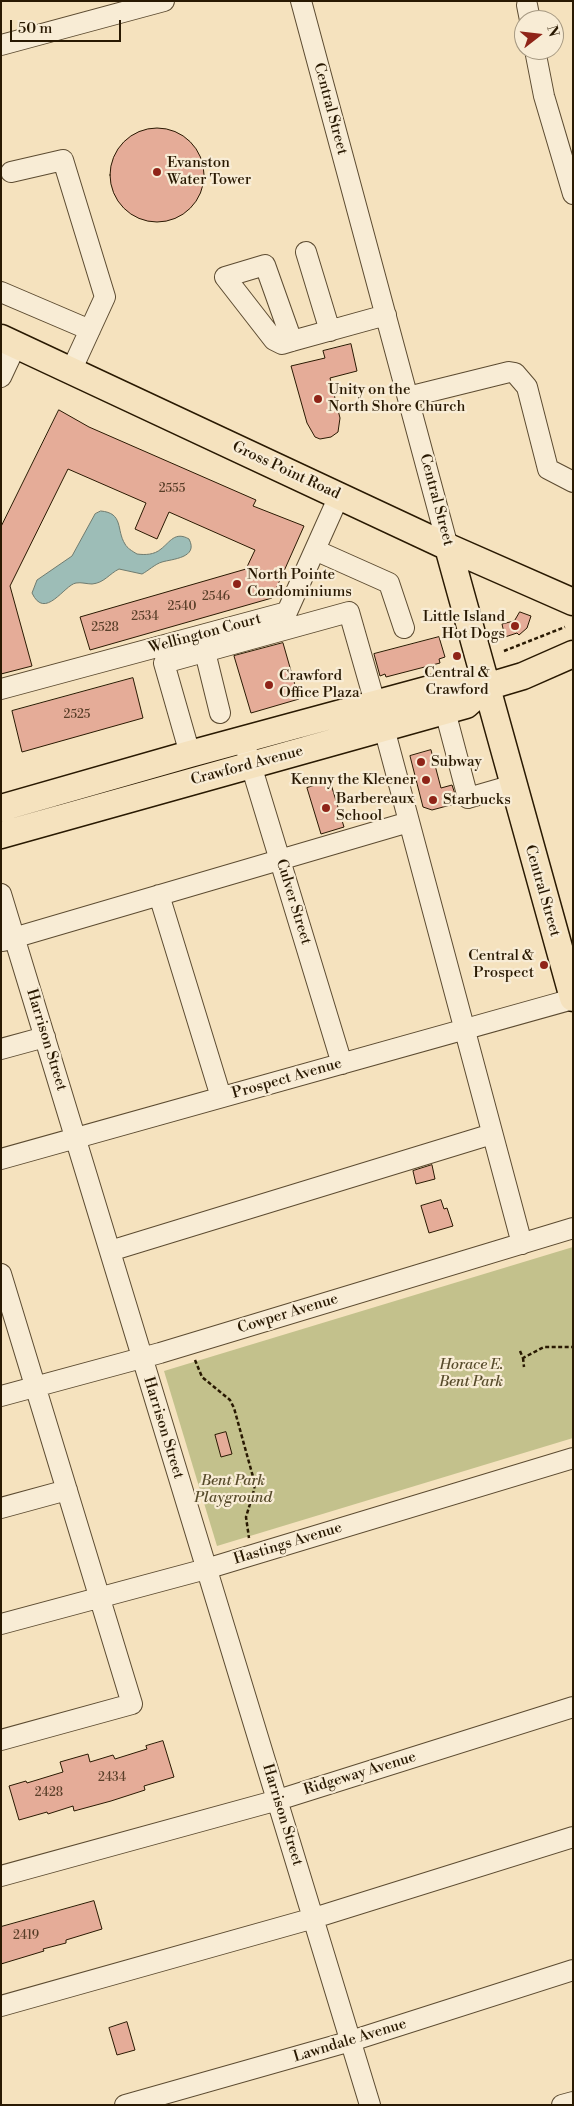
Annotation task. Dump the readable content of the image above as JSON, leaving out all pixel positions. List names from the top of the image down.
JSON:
{
  "streets": {
    "main road": ["Central Street", "Gross Point Road", "Crawford Avenue"],
    "street": [
      "Wellington Court",
      "Culver Street",
      "Harrison Street",
      "Prospect Avenue",
      "Cowper Avenue",
      "Hastings Avenue",
      "Ridgeway Avenue",
      "Lawndale Avenue"
    ]
  },
  "crossings": [
    ["Central Street", "Gross Point Road"],
    ["Central Street", "Crawford Avenue"],
    ["Central Street", "Prospect Avenue"],
    ["Gross Point Road", "Wellington Court"],
    ["Crawford Avenue", "Culver Street"],
    ["Culver Street", "Prospect Avenue"],
    ["Harrison Street", "Prospect Avenue"],
    ["Harrison Street", "Cowper Avenue"],
    ["Harrison Street", "Hastings Avenue"],
    ["Harrison Street", "Ridgeway Avenue"],
    ["Harrison Street", "Lawndale Avenue"]
  ],
  "parks": ["Horace E. Bent Park", "Bent Park Playground"],
  "places": [
    "Evanston Water Tower",
    "Unity on the North Shore Church",
    "North Pointe Condominiums",
    "Little Island Hot Dogs",
    "Central & Crawford",
    "Crawford Office Plaza",
    "Subway",
    "Kenny the Kleener",
    "Starbucks",
    "Barbereaux School",
    "Central & Prospect"
  ],
  "house_numbers": [
    "2555",
    "2546",
    "2540",
    "2534",
    "2528",
    "2525",
    "2434",
    "2428",
    "2419"
  ],
  "scale_bar": "50 m",
  "north": "right"
}
